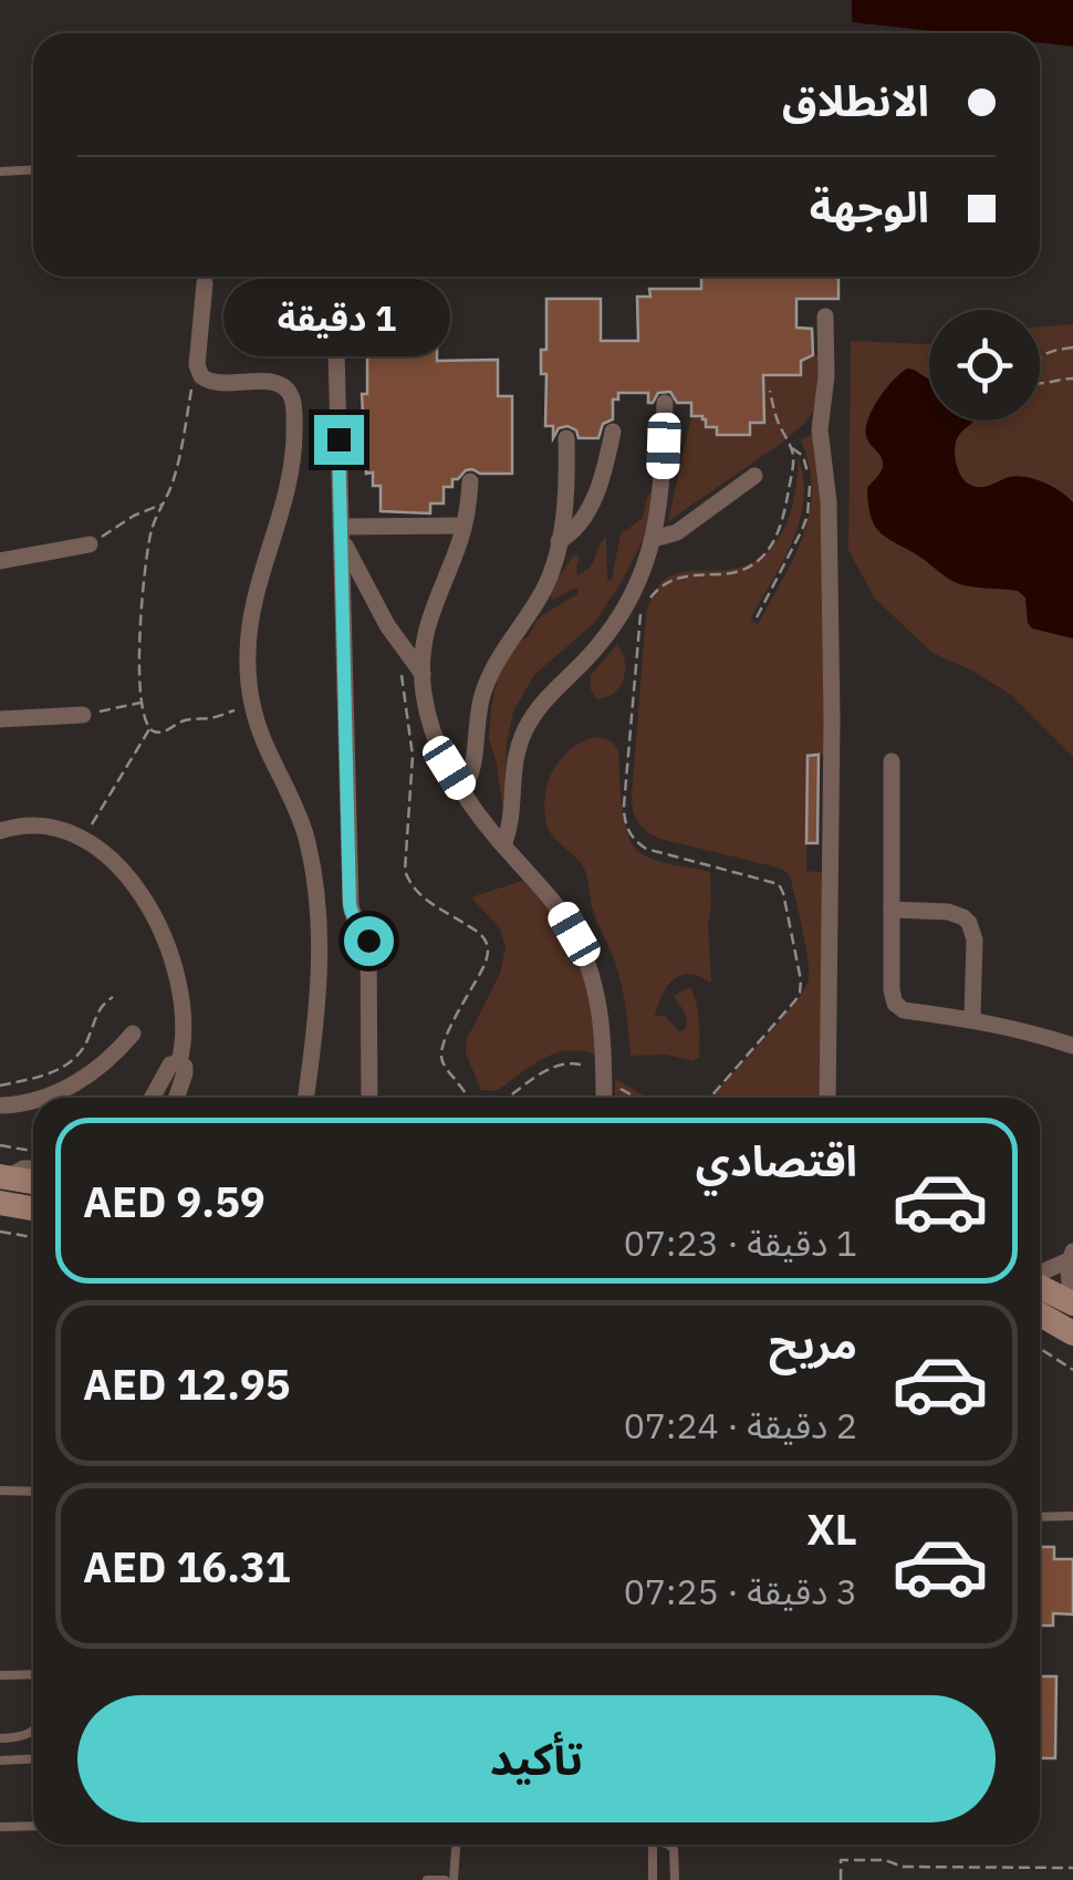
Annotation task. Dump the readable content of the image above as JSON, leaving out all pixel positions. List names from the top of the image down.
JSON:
{
  "page": {
    "banner": ["الانطلاق", "الوجهة"],
    "bubble": "1 دقيقة",
    "list": [
      {
        "name": "اقتصادي",
        "note": "1 دقيقة · 07:23",
        "value": "AED 9.59"
      },
      {
        "name": "مريح",
        "note": "2 دقيقة · 07:24",
        "value": "AED 12.95"
      },
      {
        "name": "XL",
        "note": "3 دقيقة · 07:25",
        "value": "AED 16.31"
      }
    ],
    "buttons": "تأكيد"
  }
}
